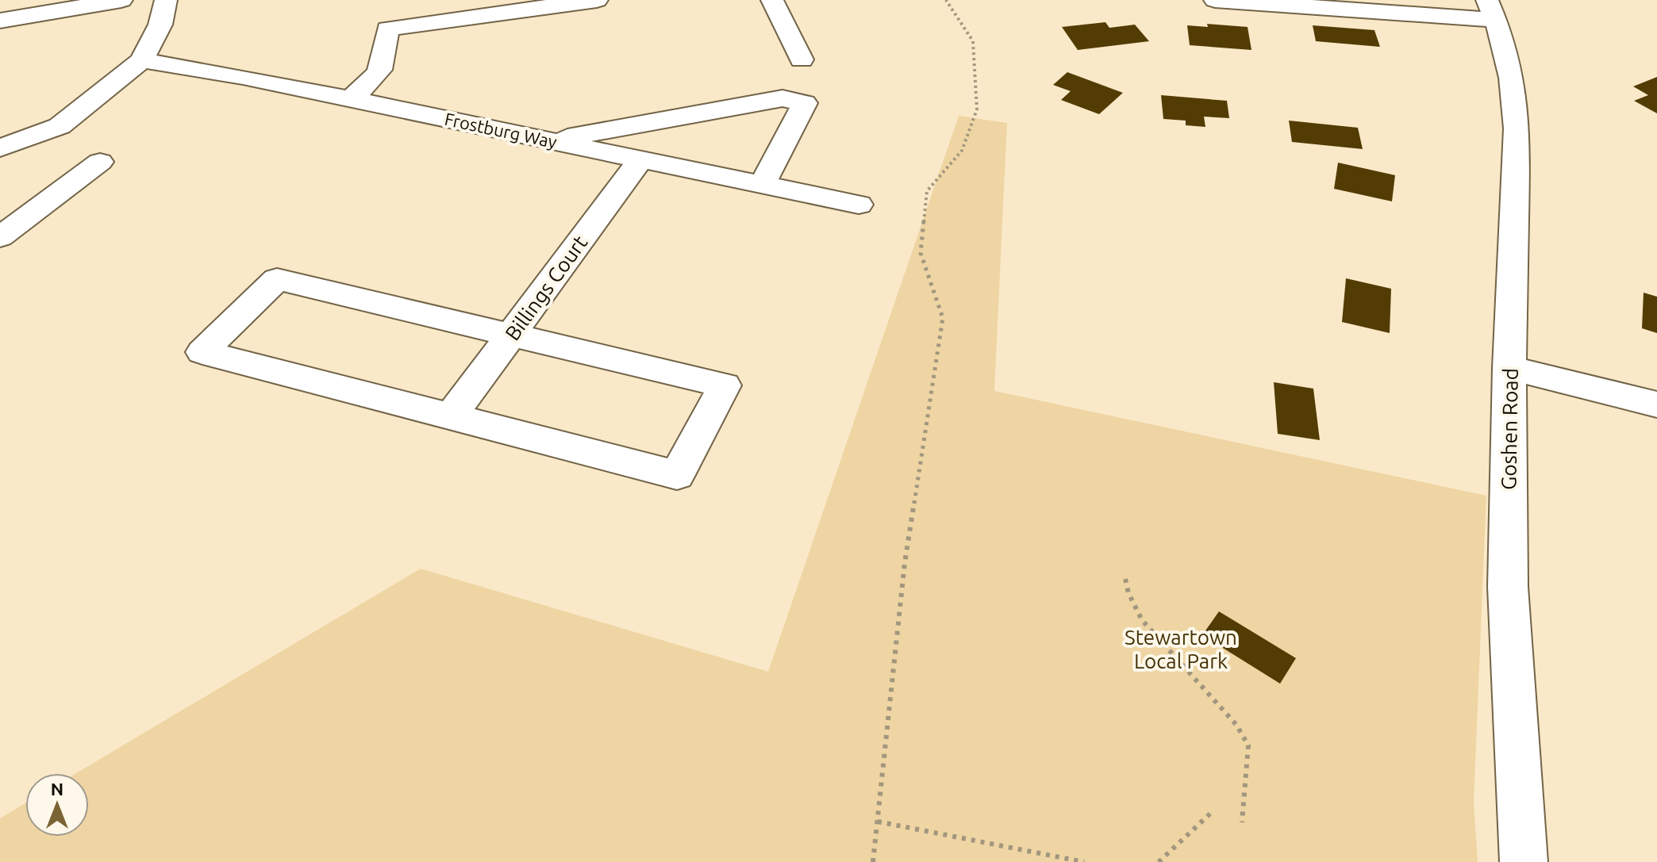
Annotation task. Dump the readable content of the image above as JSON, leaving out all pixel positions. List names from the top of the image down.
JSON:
{
  "streets": {
    "street": ["Frostburg Way", "Billings Court", "Goshen Road"]
  },
  "crossings": [
    ["Frostburg Way", "Billings Court"]
  ],
  "parks": ["Stewartown Local Park"],
  "north": "top"
}
